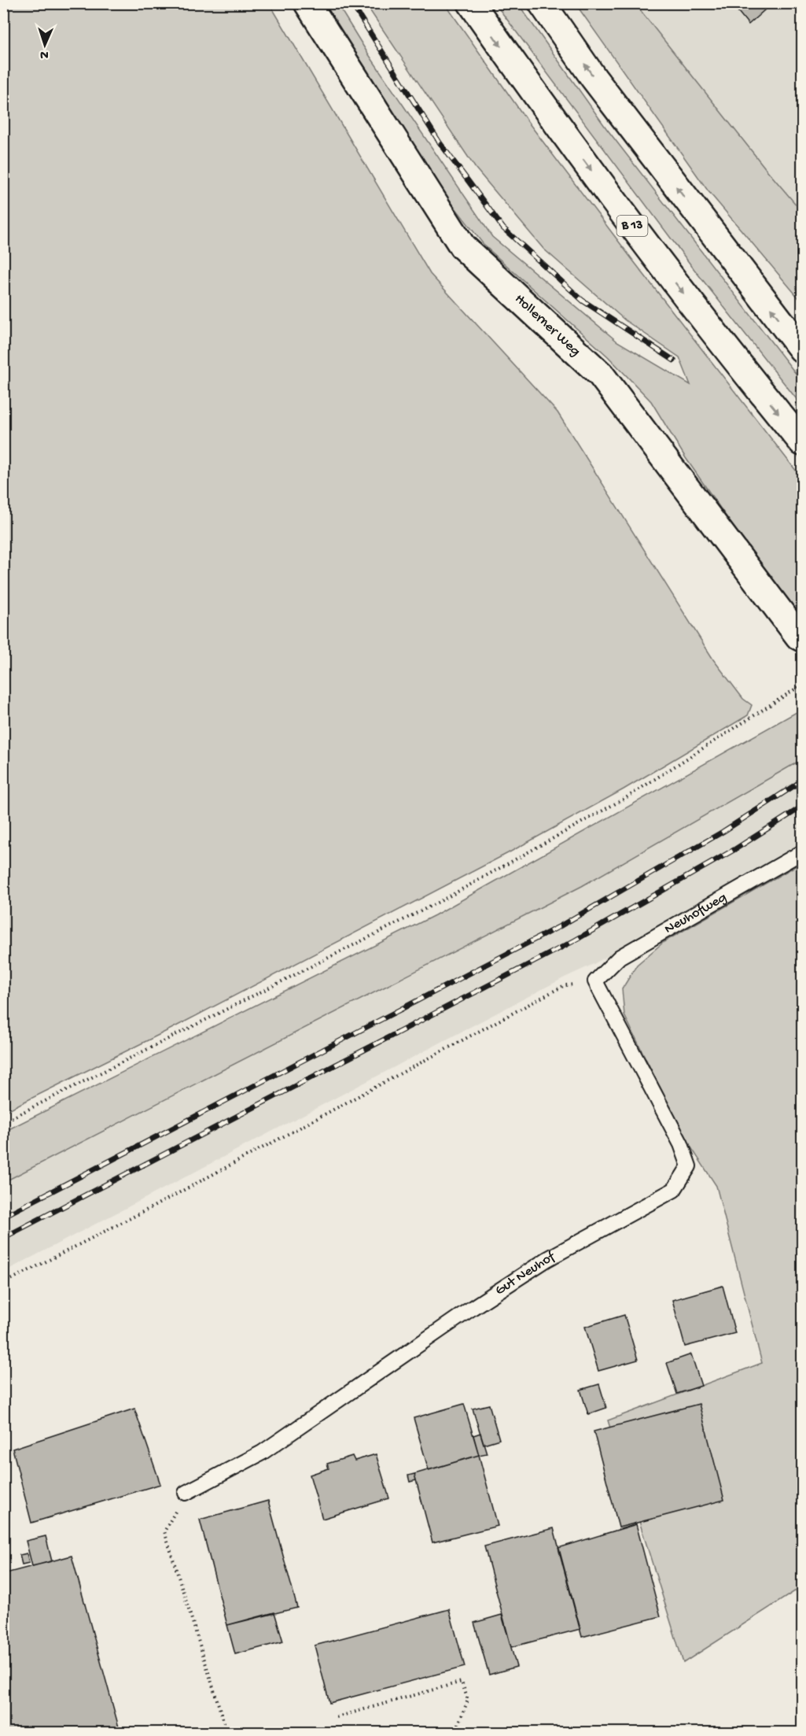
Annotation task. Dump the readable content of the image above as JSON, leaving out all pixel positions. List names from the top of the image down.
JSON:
{
  "streets": {
    "main road": ["B 13", "Hollerner Weg"],
    "lane": ["Neuhofweg", "Gut Neuhof"]
  },
  "crossings": [
    ["Neuhofweg", "Gut Neuhof"]
  ],
  "north": "bottom"
}
